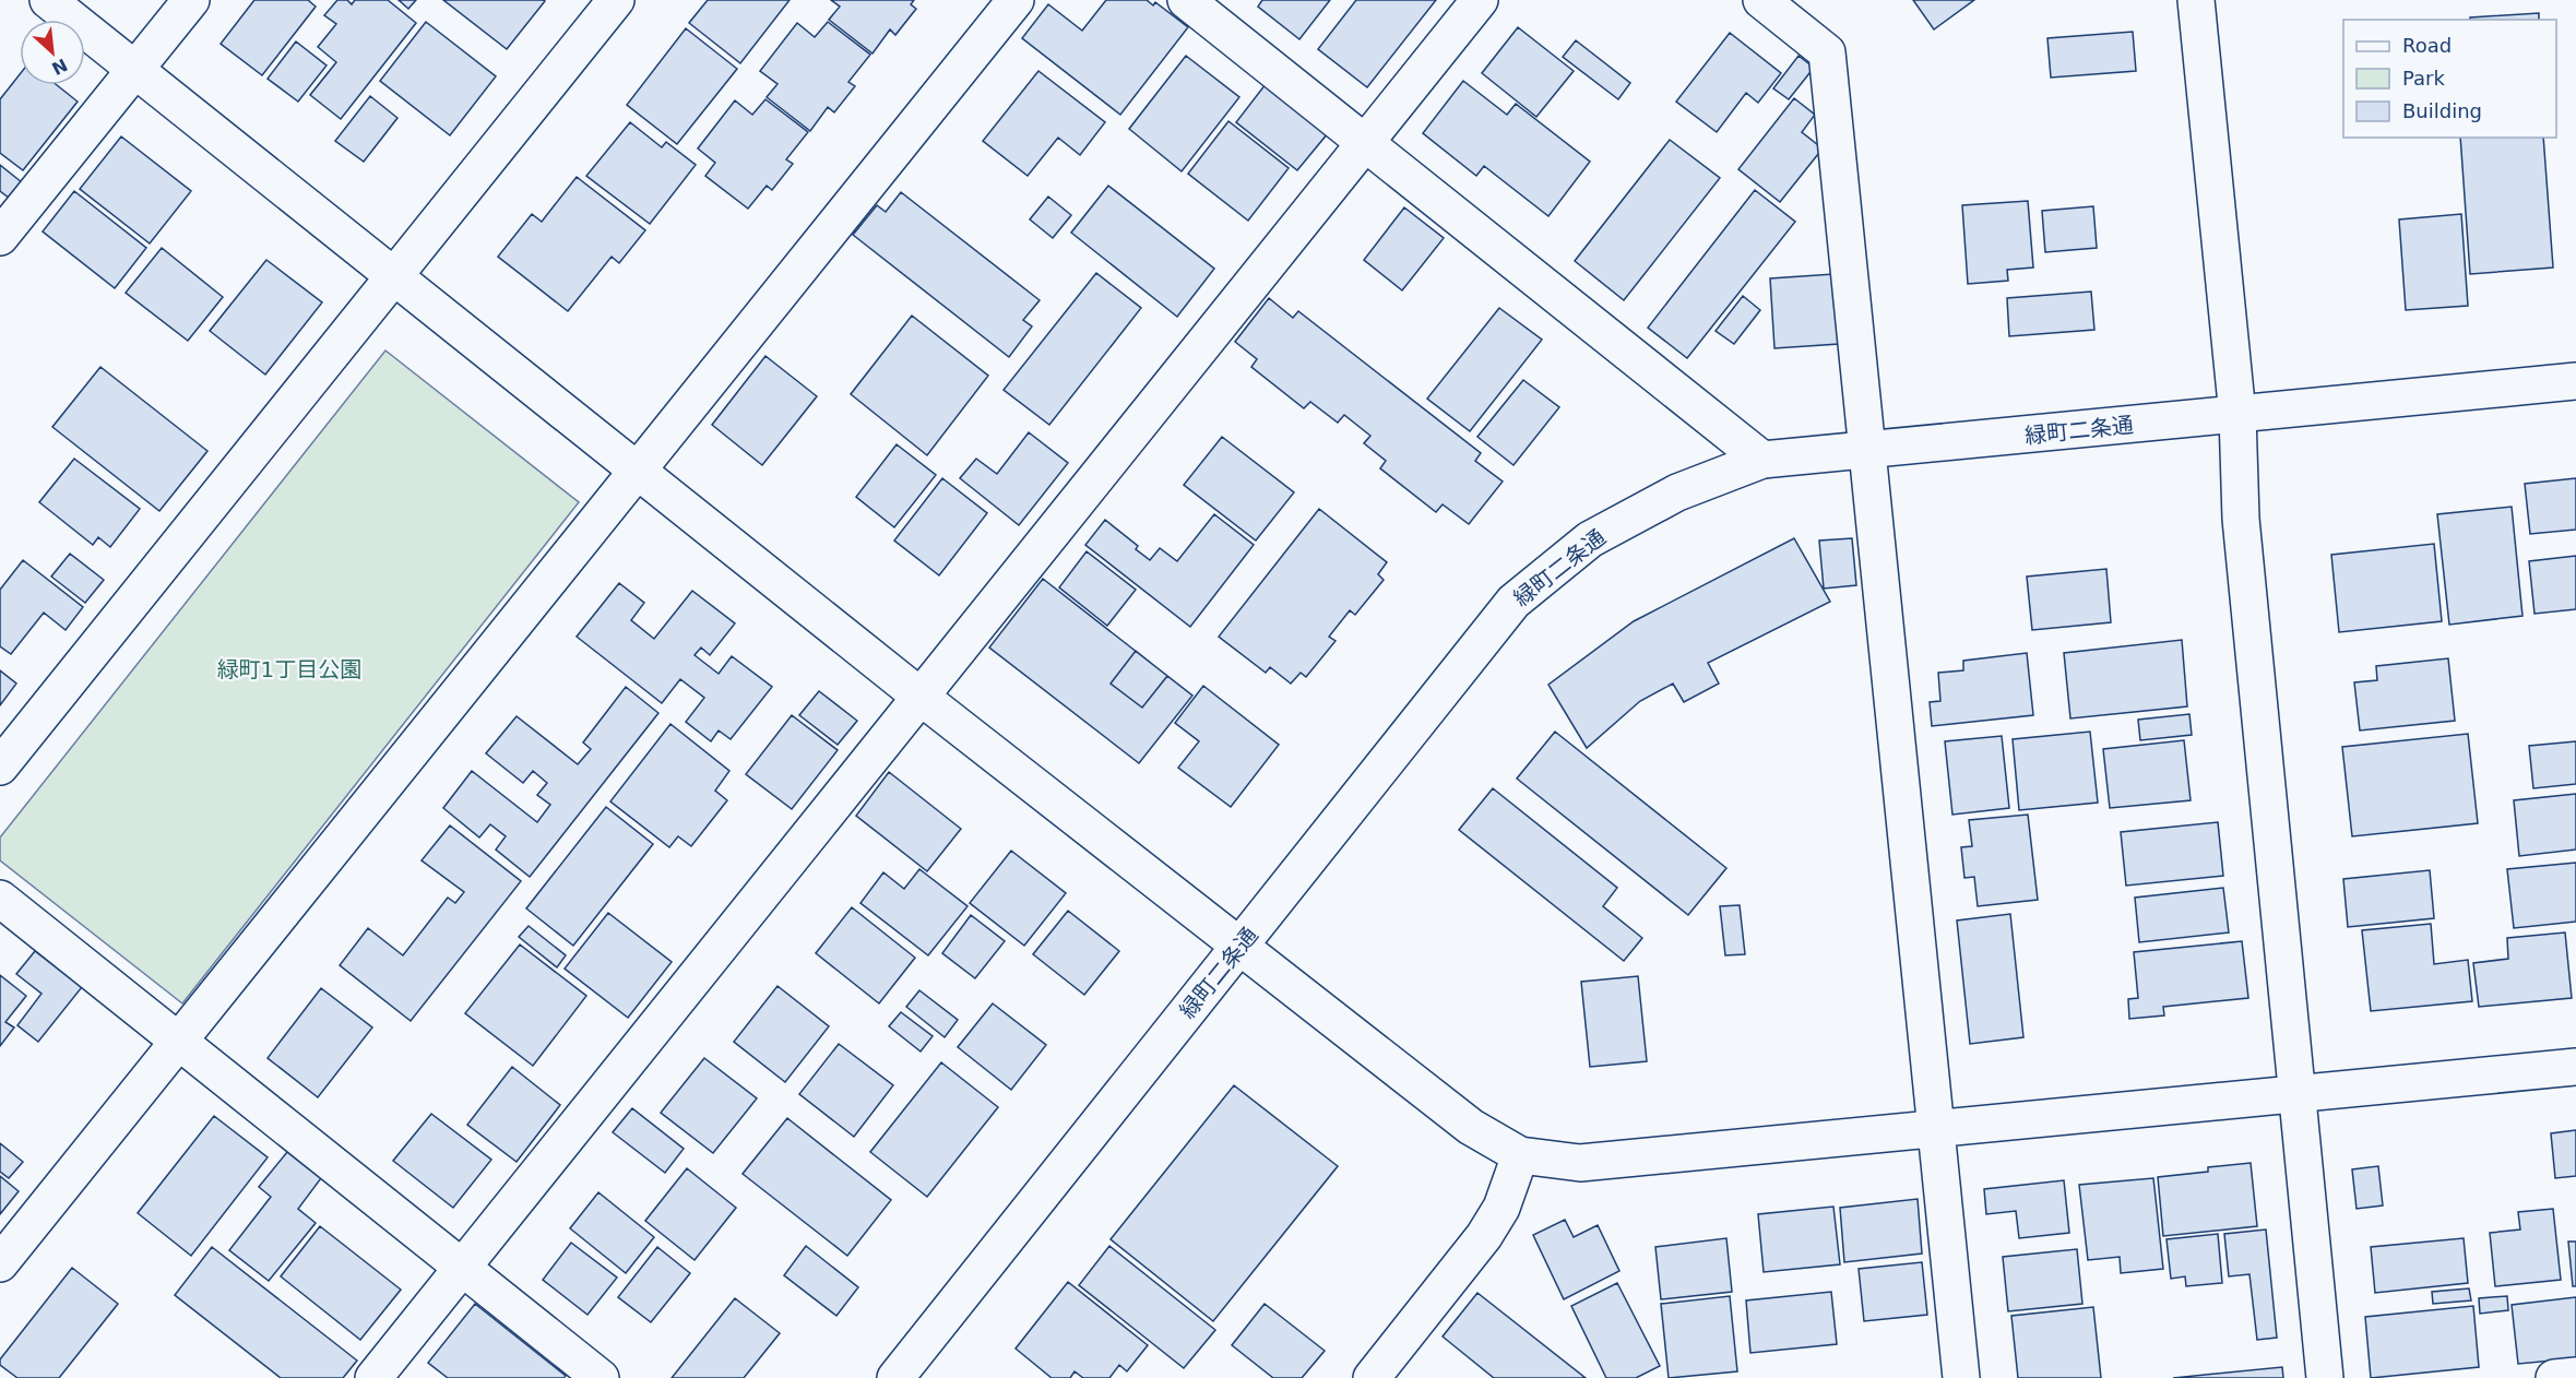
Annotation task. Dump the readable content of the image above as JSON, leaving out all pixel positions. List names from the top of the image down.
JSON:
{
  "streets": {
    "street": ["緑町二条通"]
  },
  "parks": ["緑町1丁目公園"],
  "legend": ["Road", "Park", "Building"],
  "north": "bottom right"
}
